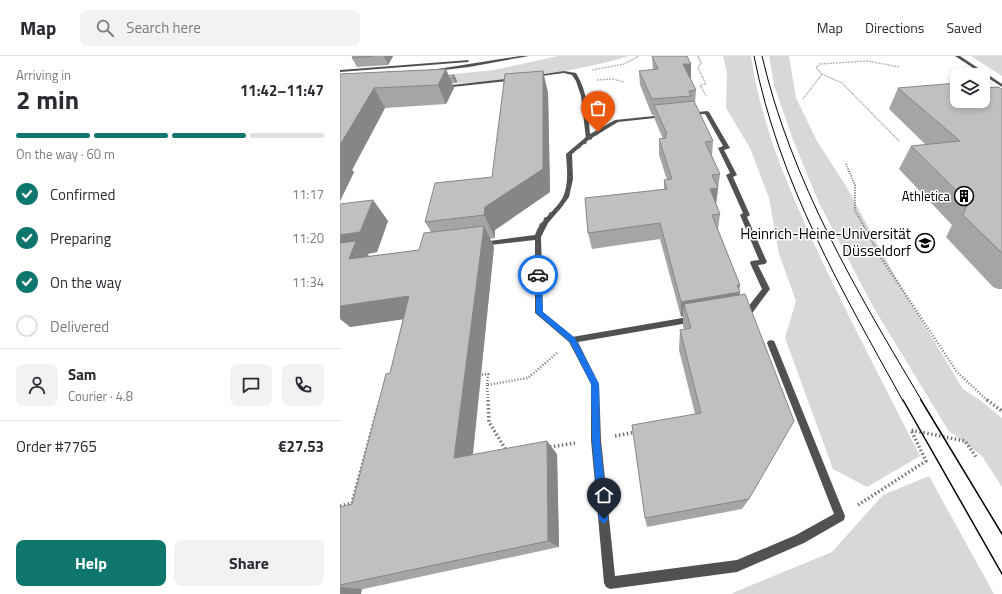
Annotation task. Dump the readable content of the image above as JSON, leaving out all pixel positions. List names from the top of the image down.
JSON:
{
  "places": {
    "building": ["Athletica"],
    "school or university": ["Heinrich-Heine-Universität Düsseldorf"]
  },
  "page": {
    "header": "Map",
    "search": "Search here",
    "nav": ["Map", "Directions", "Saved"],
    "heading": ["2 min", "Arriving in", "11:42–11:47"],
    "panel": [
      "Sam",
      "Courier · 4.8",
      "Order #7765",
      "€27.53"
    ],
    "bar": "On the way · 60 m",
    "list": [
      ["Confirmed", "11:17"],
      ["Preparing", "11:20"],
      ["On the way", "11:34"],
      "Delivered"
    ],
    "buttons": ["Help", "Share"]
  }
}
